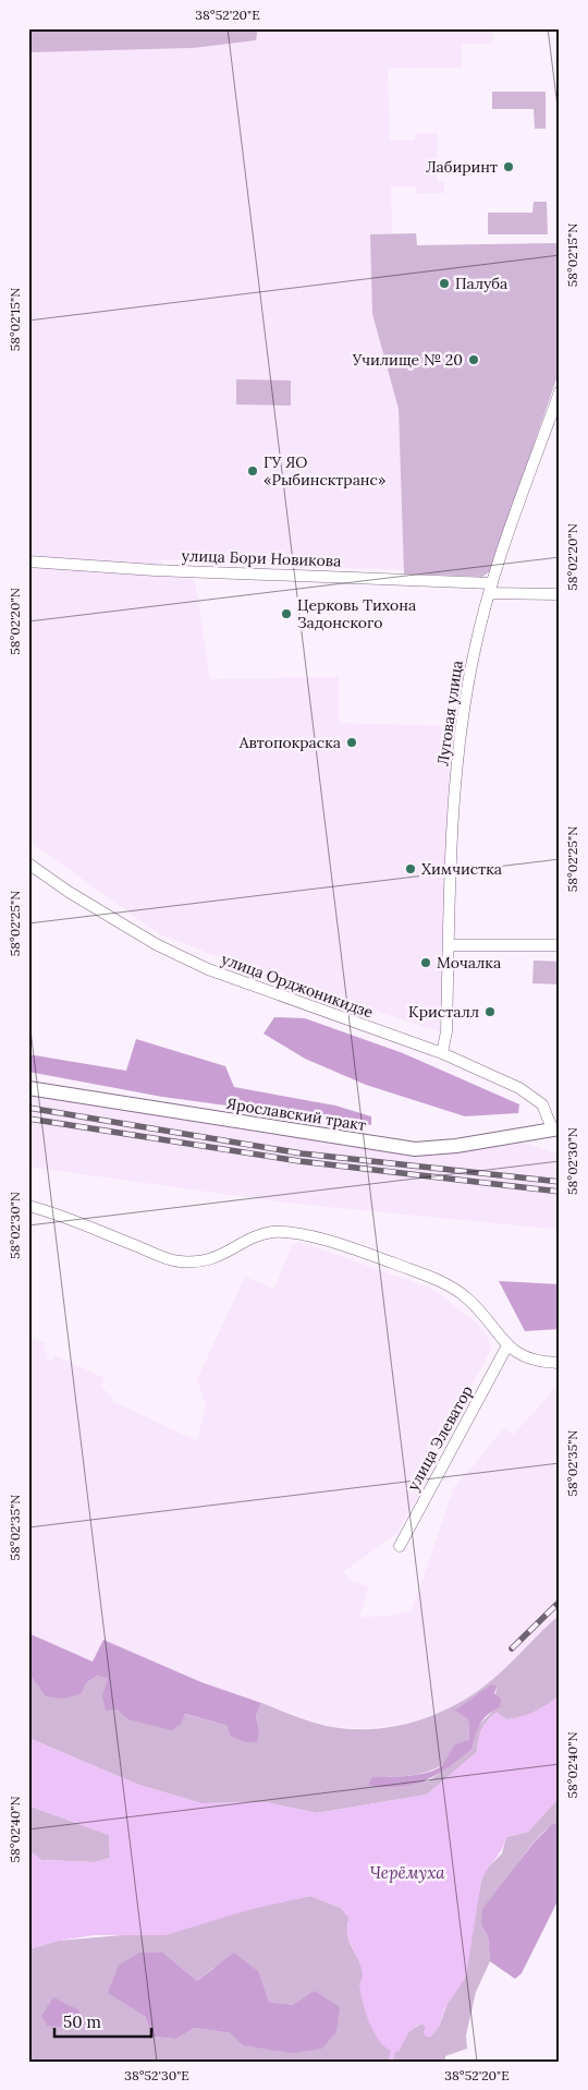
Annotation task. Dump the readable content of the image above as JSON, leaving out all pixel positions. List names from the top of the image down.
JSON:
{
  "streets": {
    "street": [
      "улица Бори Новикова",
      "Луговая улица",
      "улица Орджоникидзе",
      "Ярославский тракт",
      "улица Элеватор"
    ]
  },
  "crossings": [
    ["улица Бори Новикова", "Луговая улица"],
    ["Луговая улица", "улица Орджоникидзе"],
    ["улица Орджоникидзе", "Ярославский тракт"]
  ],
  "water": ["Черёмуха"],
  "places": [
    "Лабиринт",
    "Палуба",
    "Училище № 20",
    "ГУ ЯО «Рыбинсктранс»",
    "Церковь Тихона Задонского",
    "Автопокраска",
    "Химчистка",
    "Мочалка",
    "Кристалл"
  ],
  "scale_bar": "50 m",
  "coordinates": [
    "38°52'20\"E",
    "58°02'15\"N",
    "58°02'20\"N",
    "58°02'25\"N",
    "58°02'30\"N",
    "58°02'35\"N",
    "58°02'40\"N",
    "38°52'30\"E"
  ]
}
